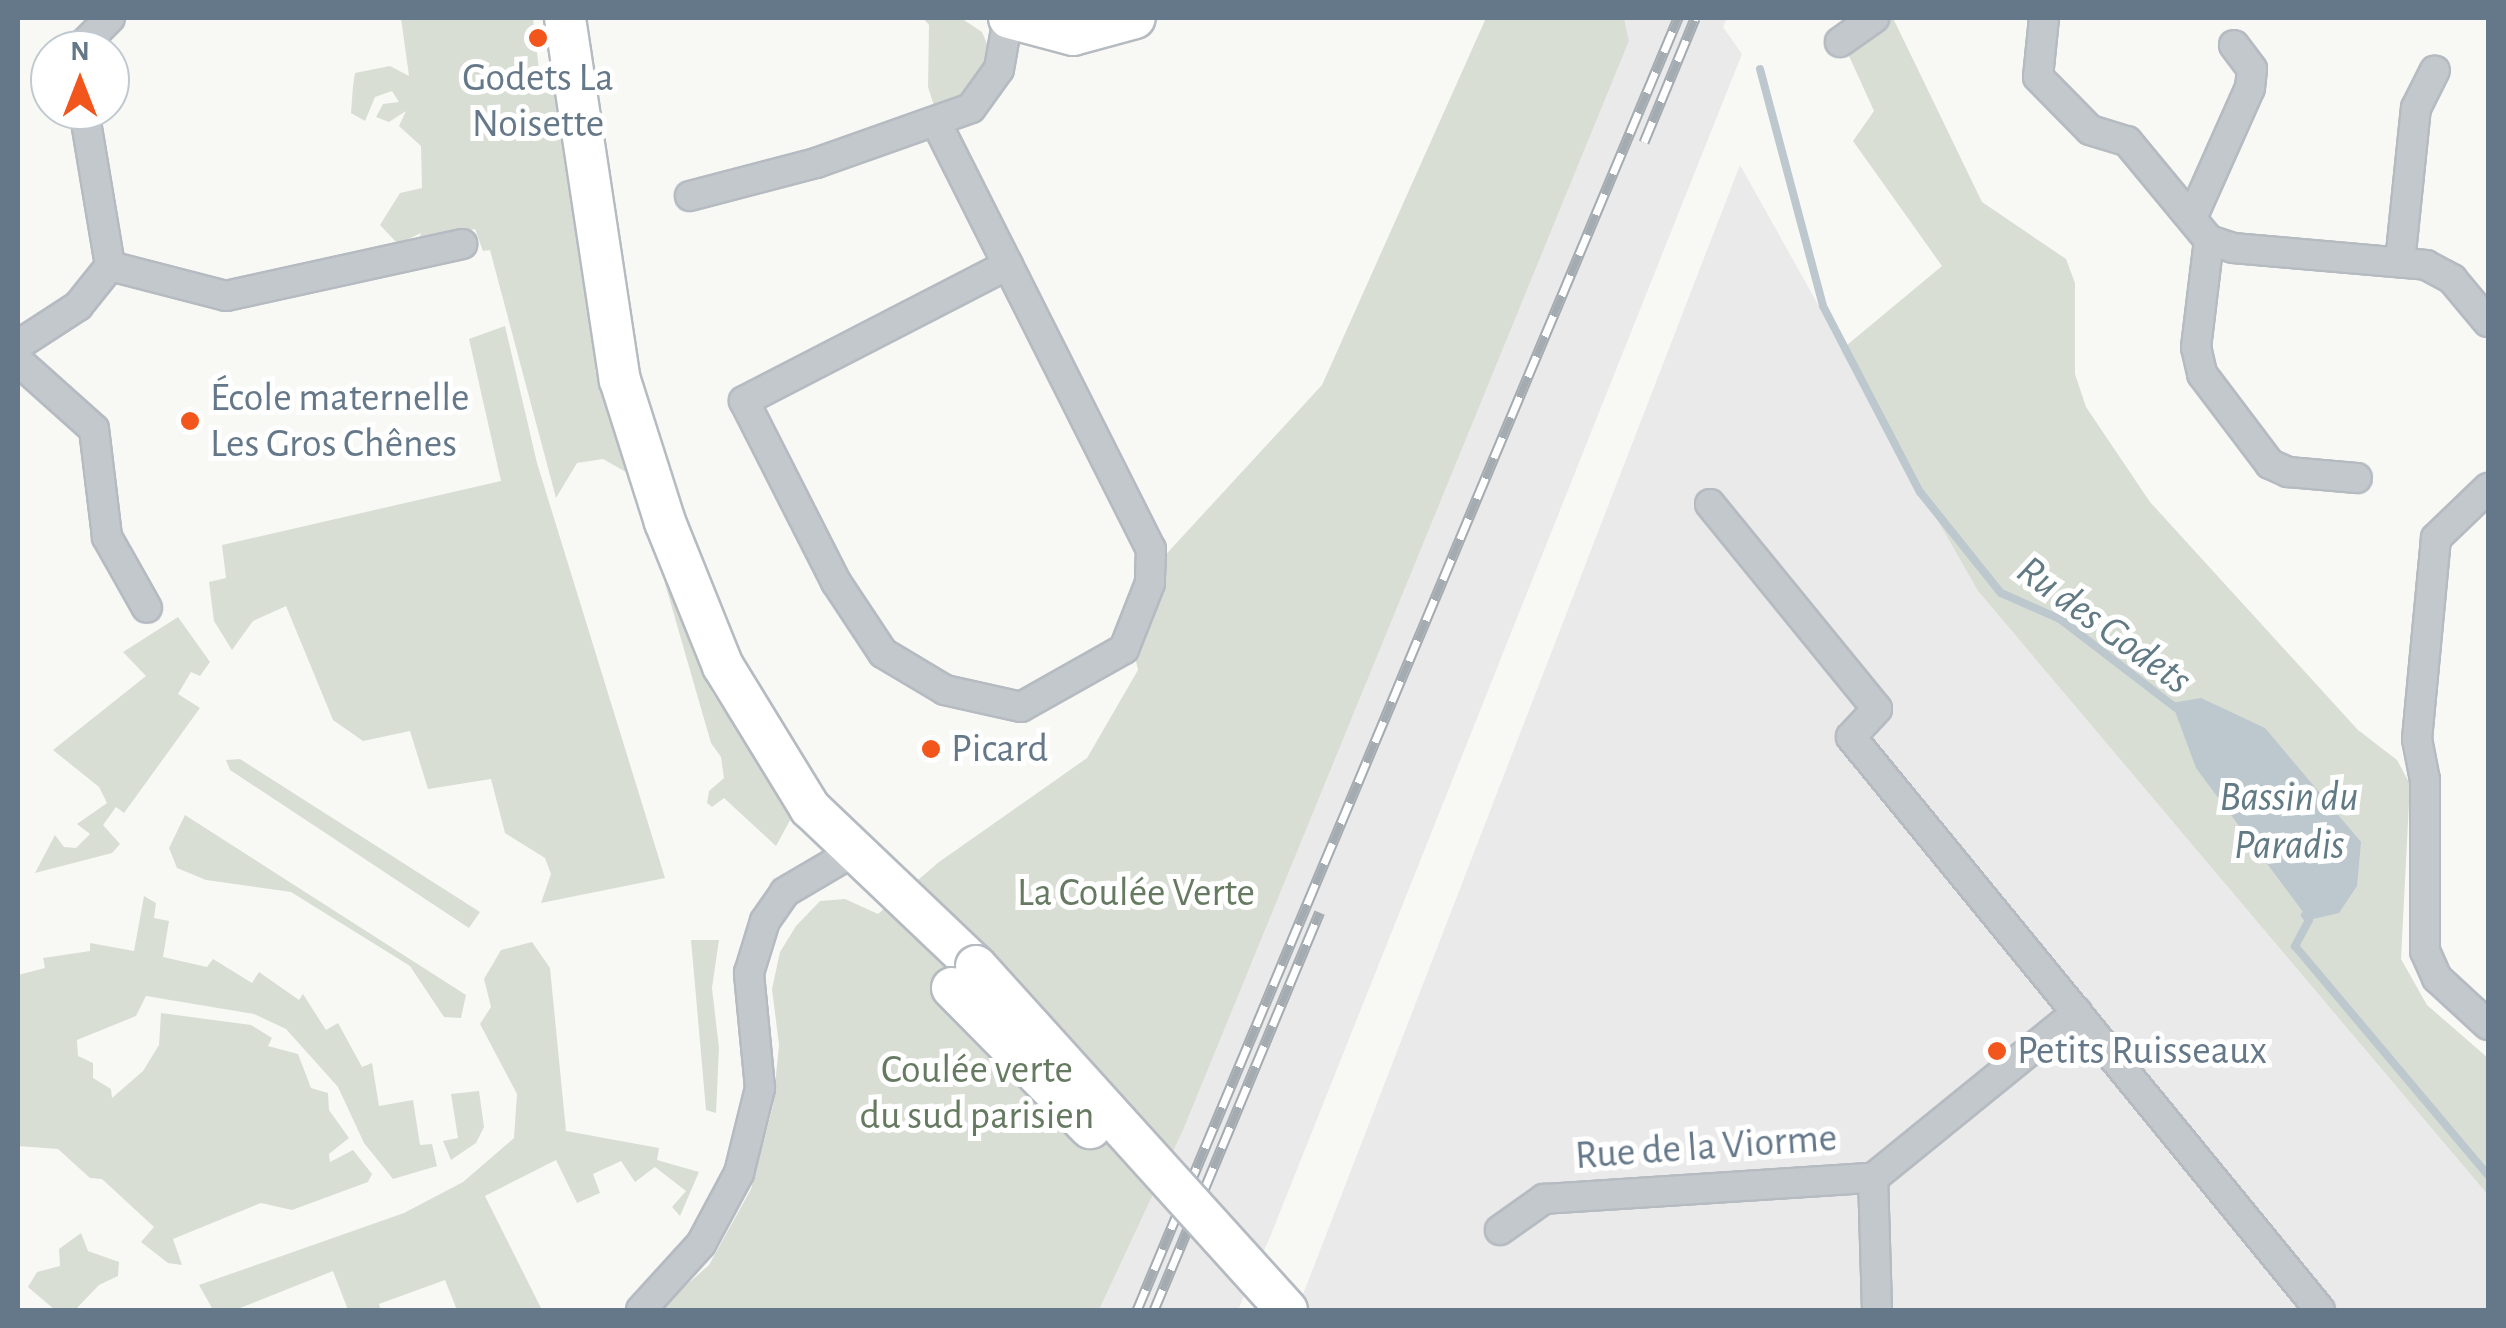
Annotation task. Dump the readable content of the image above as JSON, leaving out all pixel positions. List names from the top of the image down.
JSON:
{
  "streets": {
    "street": ["Rue de la Viorme"]
  },
  "water": ["Ru des Godets", "Bassin du Paradis"],
  "parks": ["La Coulée Verte", "Coulée verte du sud parisien"],
  "places": [
    "Godets La Noisette",
    "École maternelle Les Gros Chênes",
    "Picard",
    "Petits Ruisseaux"
  ],
  "north": "top"
}
